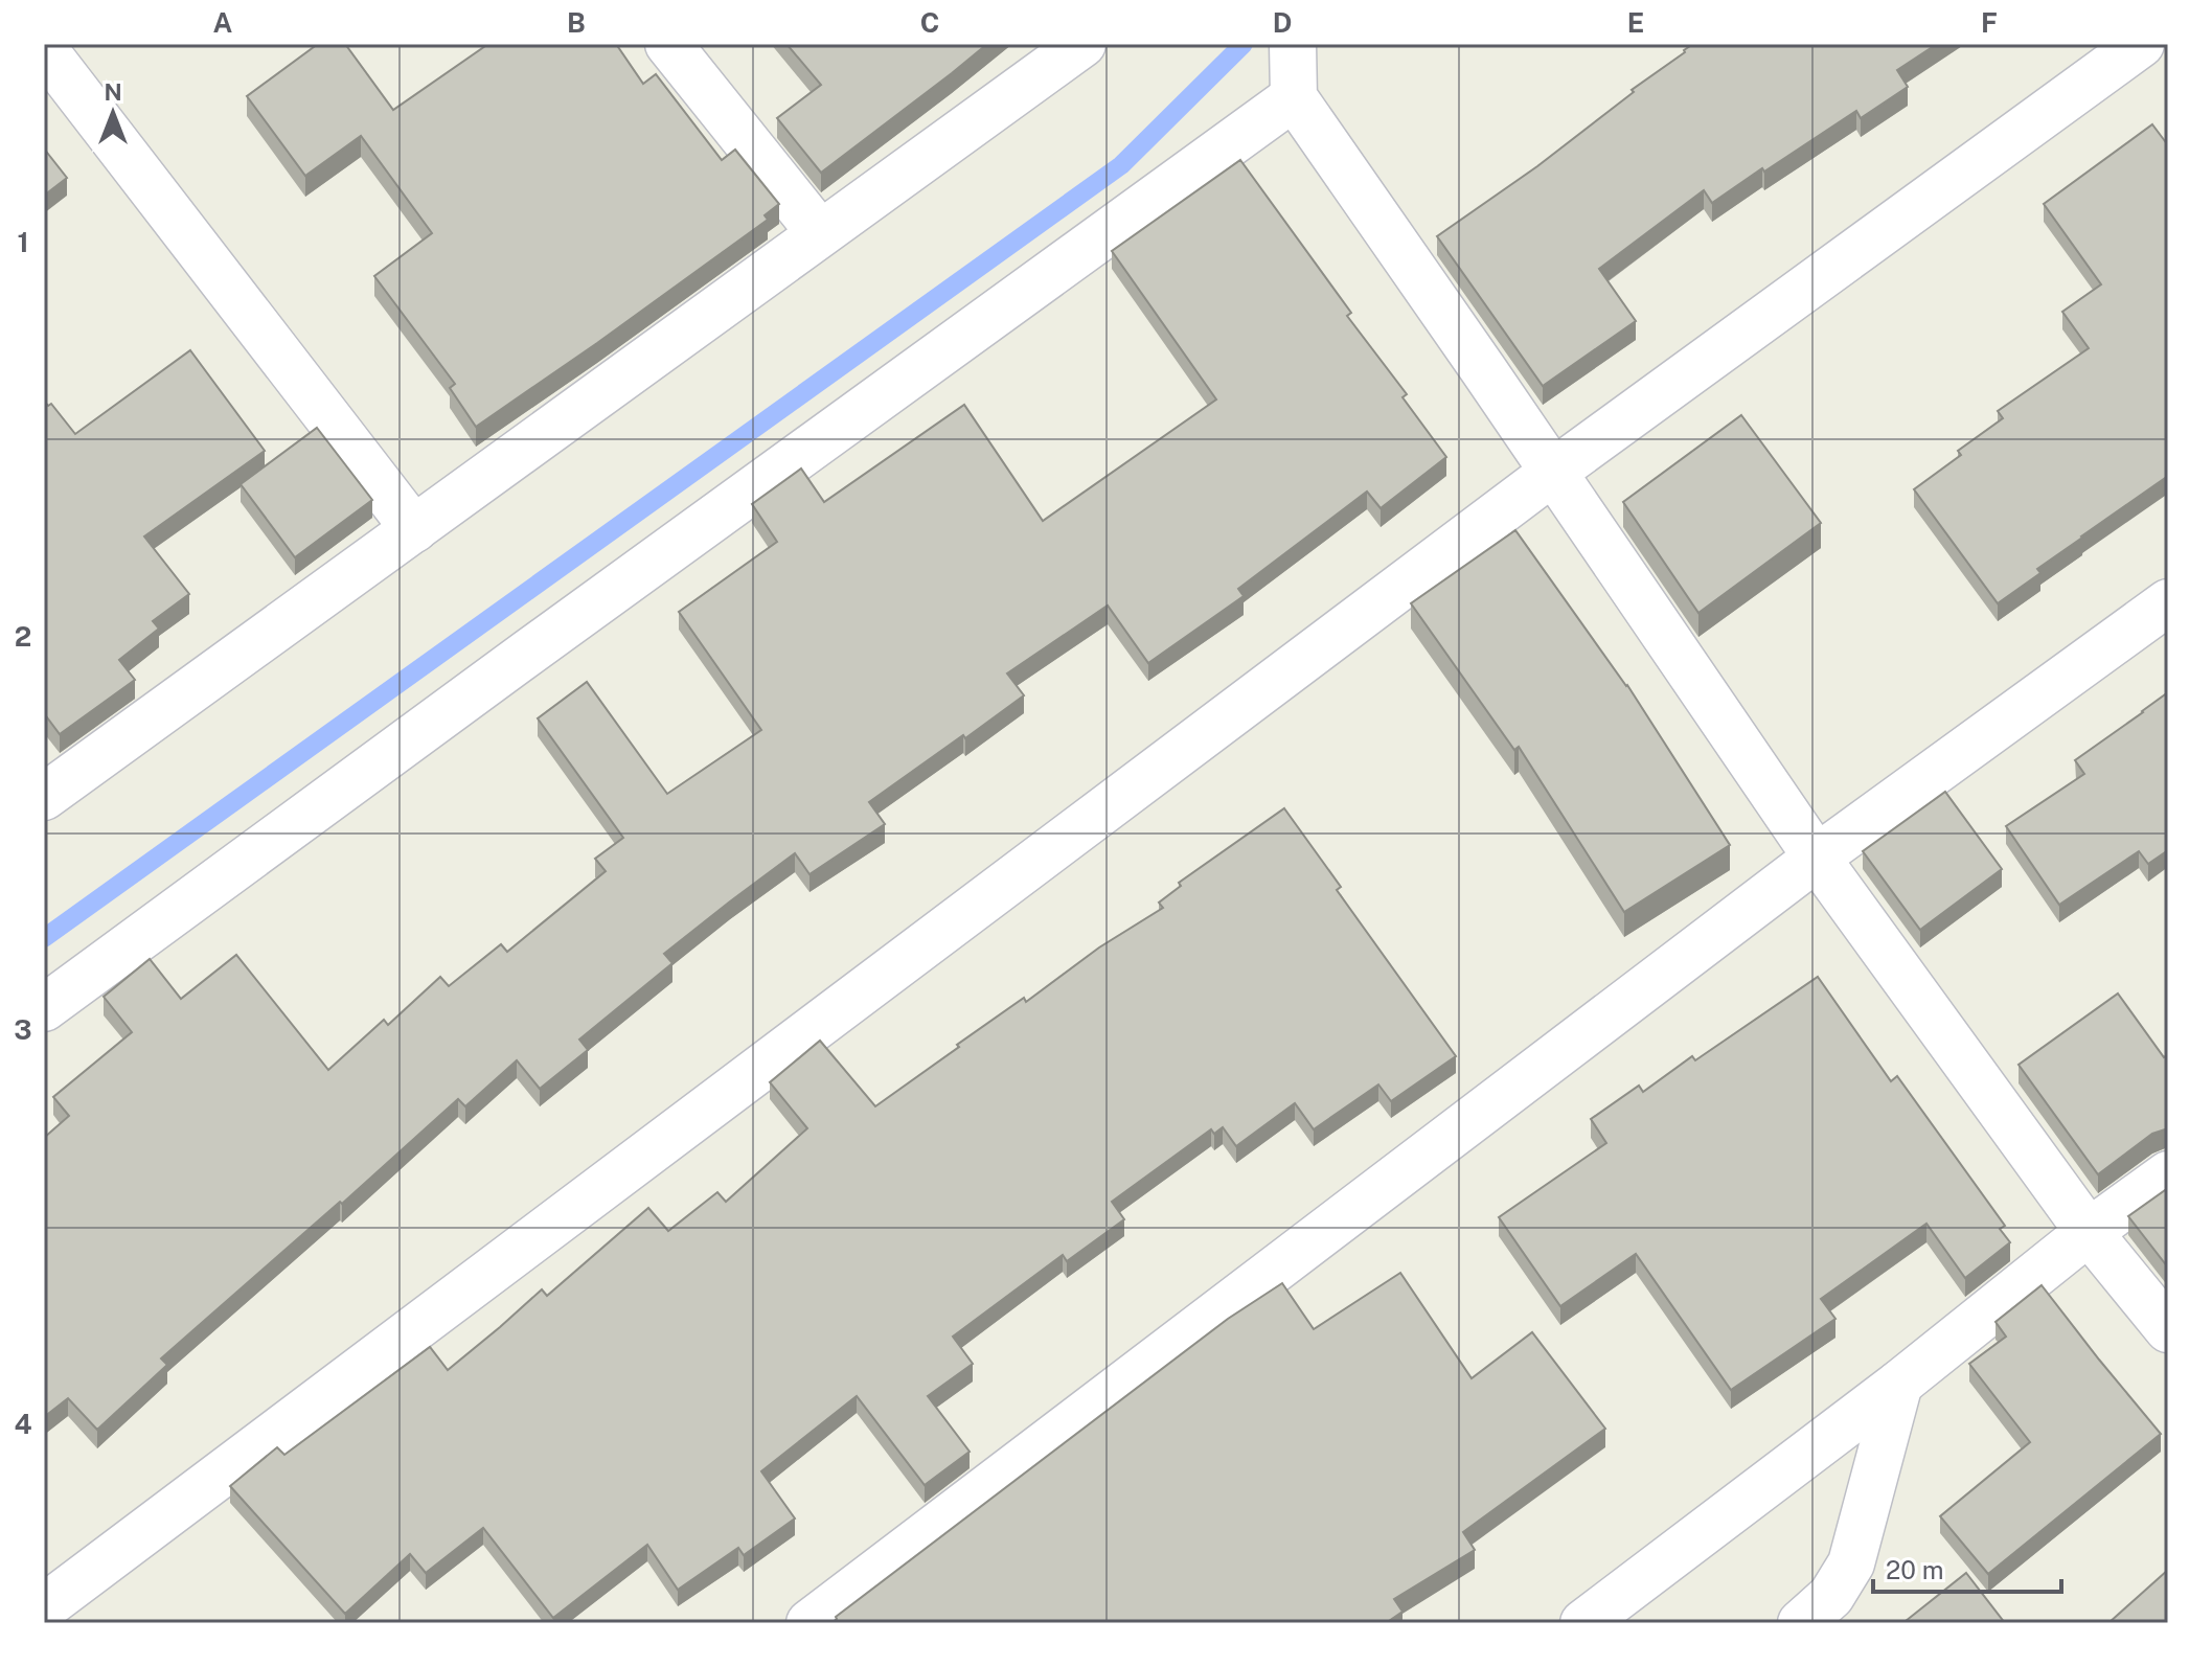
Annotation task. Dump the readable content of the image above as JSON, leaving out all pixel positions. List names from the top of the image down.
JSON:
{
  "scale_bar": "20 m",
  "north": "top",
  "grid": {
    "columns": [
      "A",
      "B",
      "C",
      "D",
      "E",
      "F"
    ],
    "rows": [
      "1",
      "2",
      "3",
      "4"
    ]
  }
}
